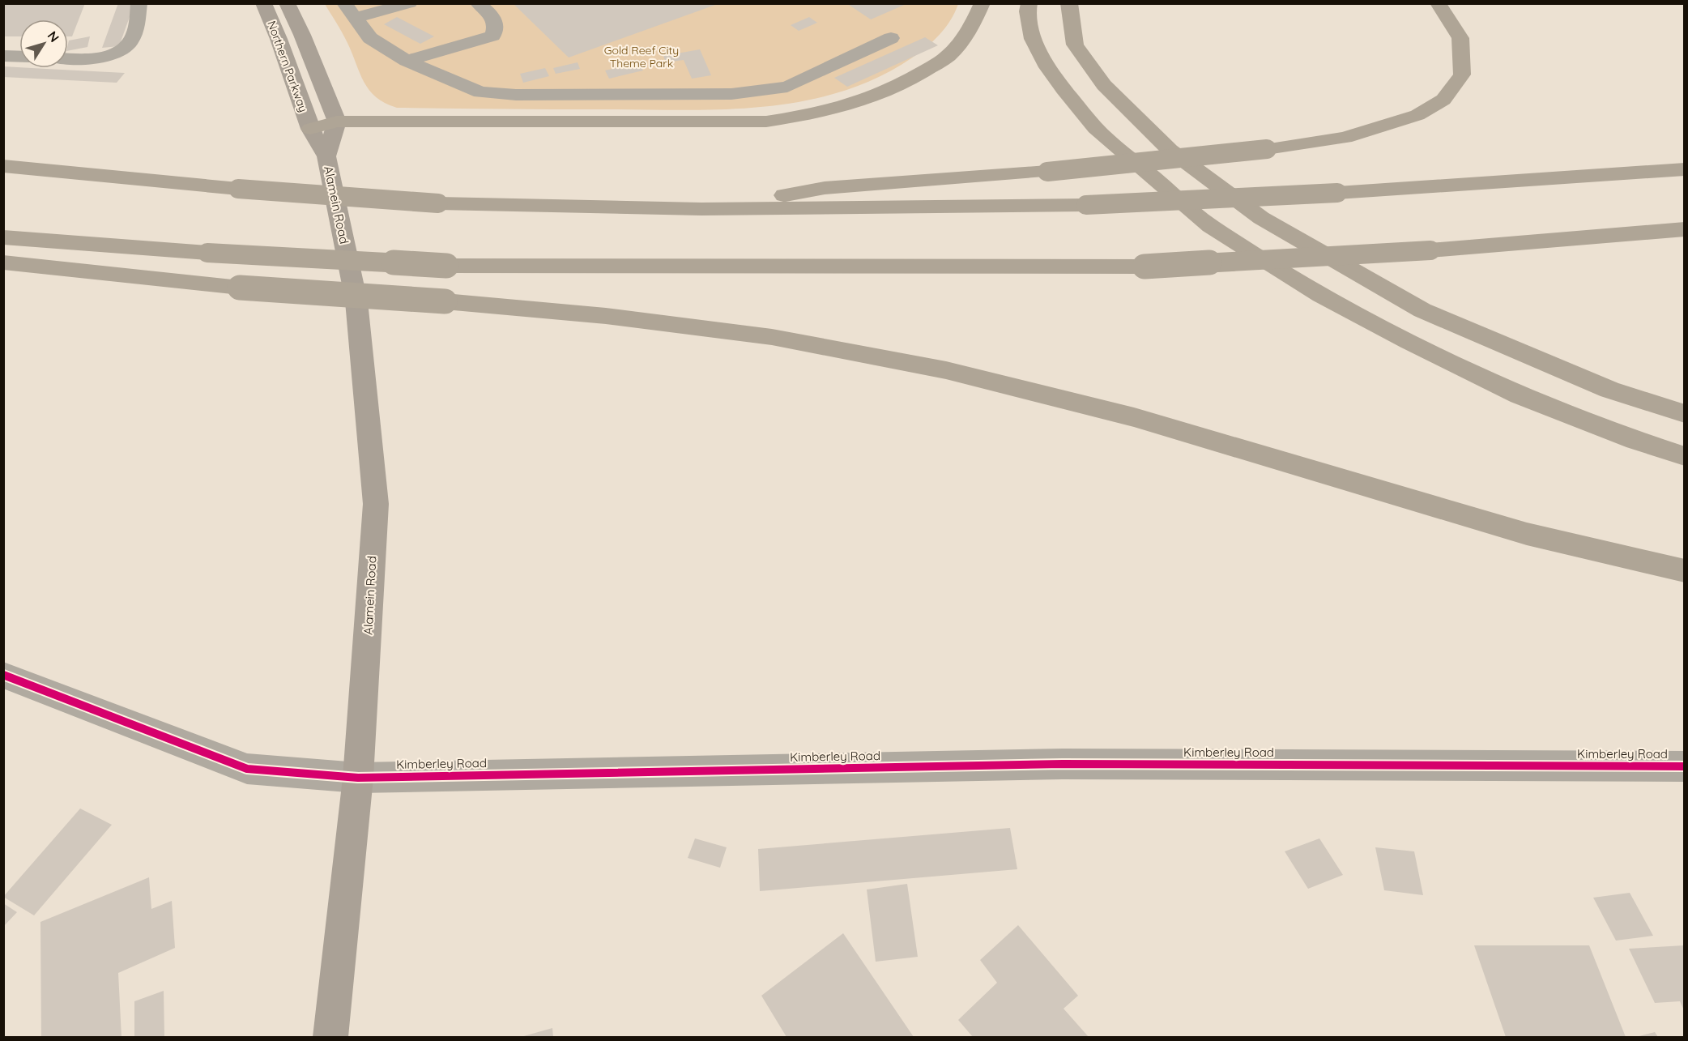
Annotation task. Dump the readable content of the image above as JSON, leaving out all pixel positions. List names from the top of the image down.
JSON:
{
  "streets": {
    "main road": ["Northern Parkway", "Alamein Road"],
    "street": ["Kimberley Road"]
  },
  "crossings": [
    ["Northern Parkway", "Alamein Road"],
    ["Alamein Road", "Kimberley Road"]
  ],
  "parks": ["Gold Reef City Theme Park"],
  "north": "top right"
}
